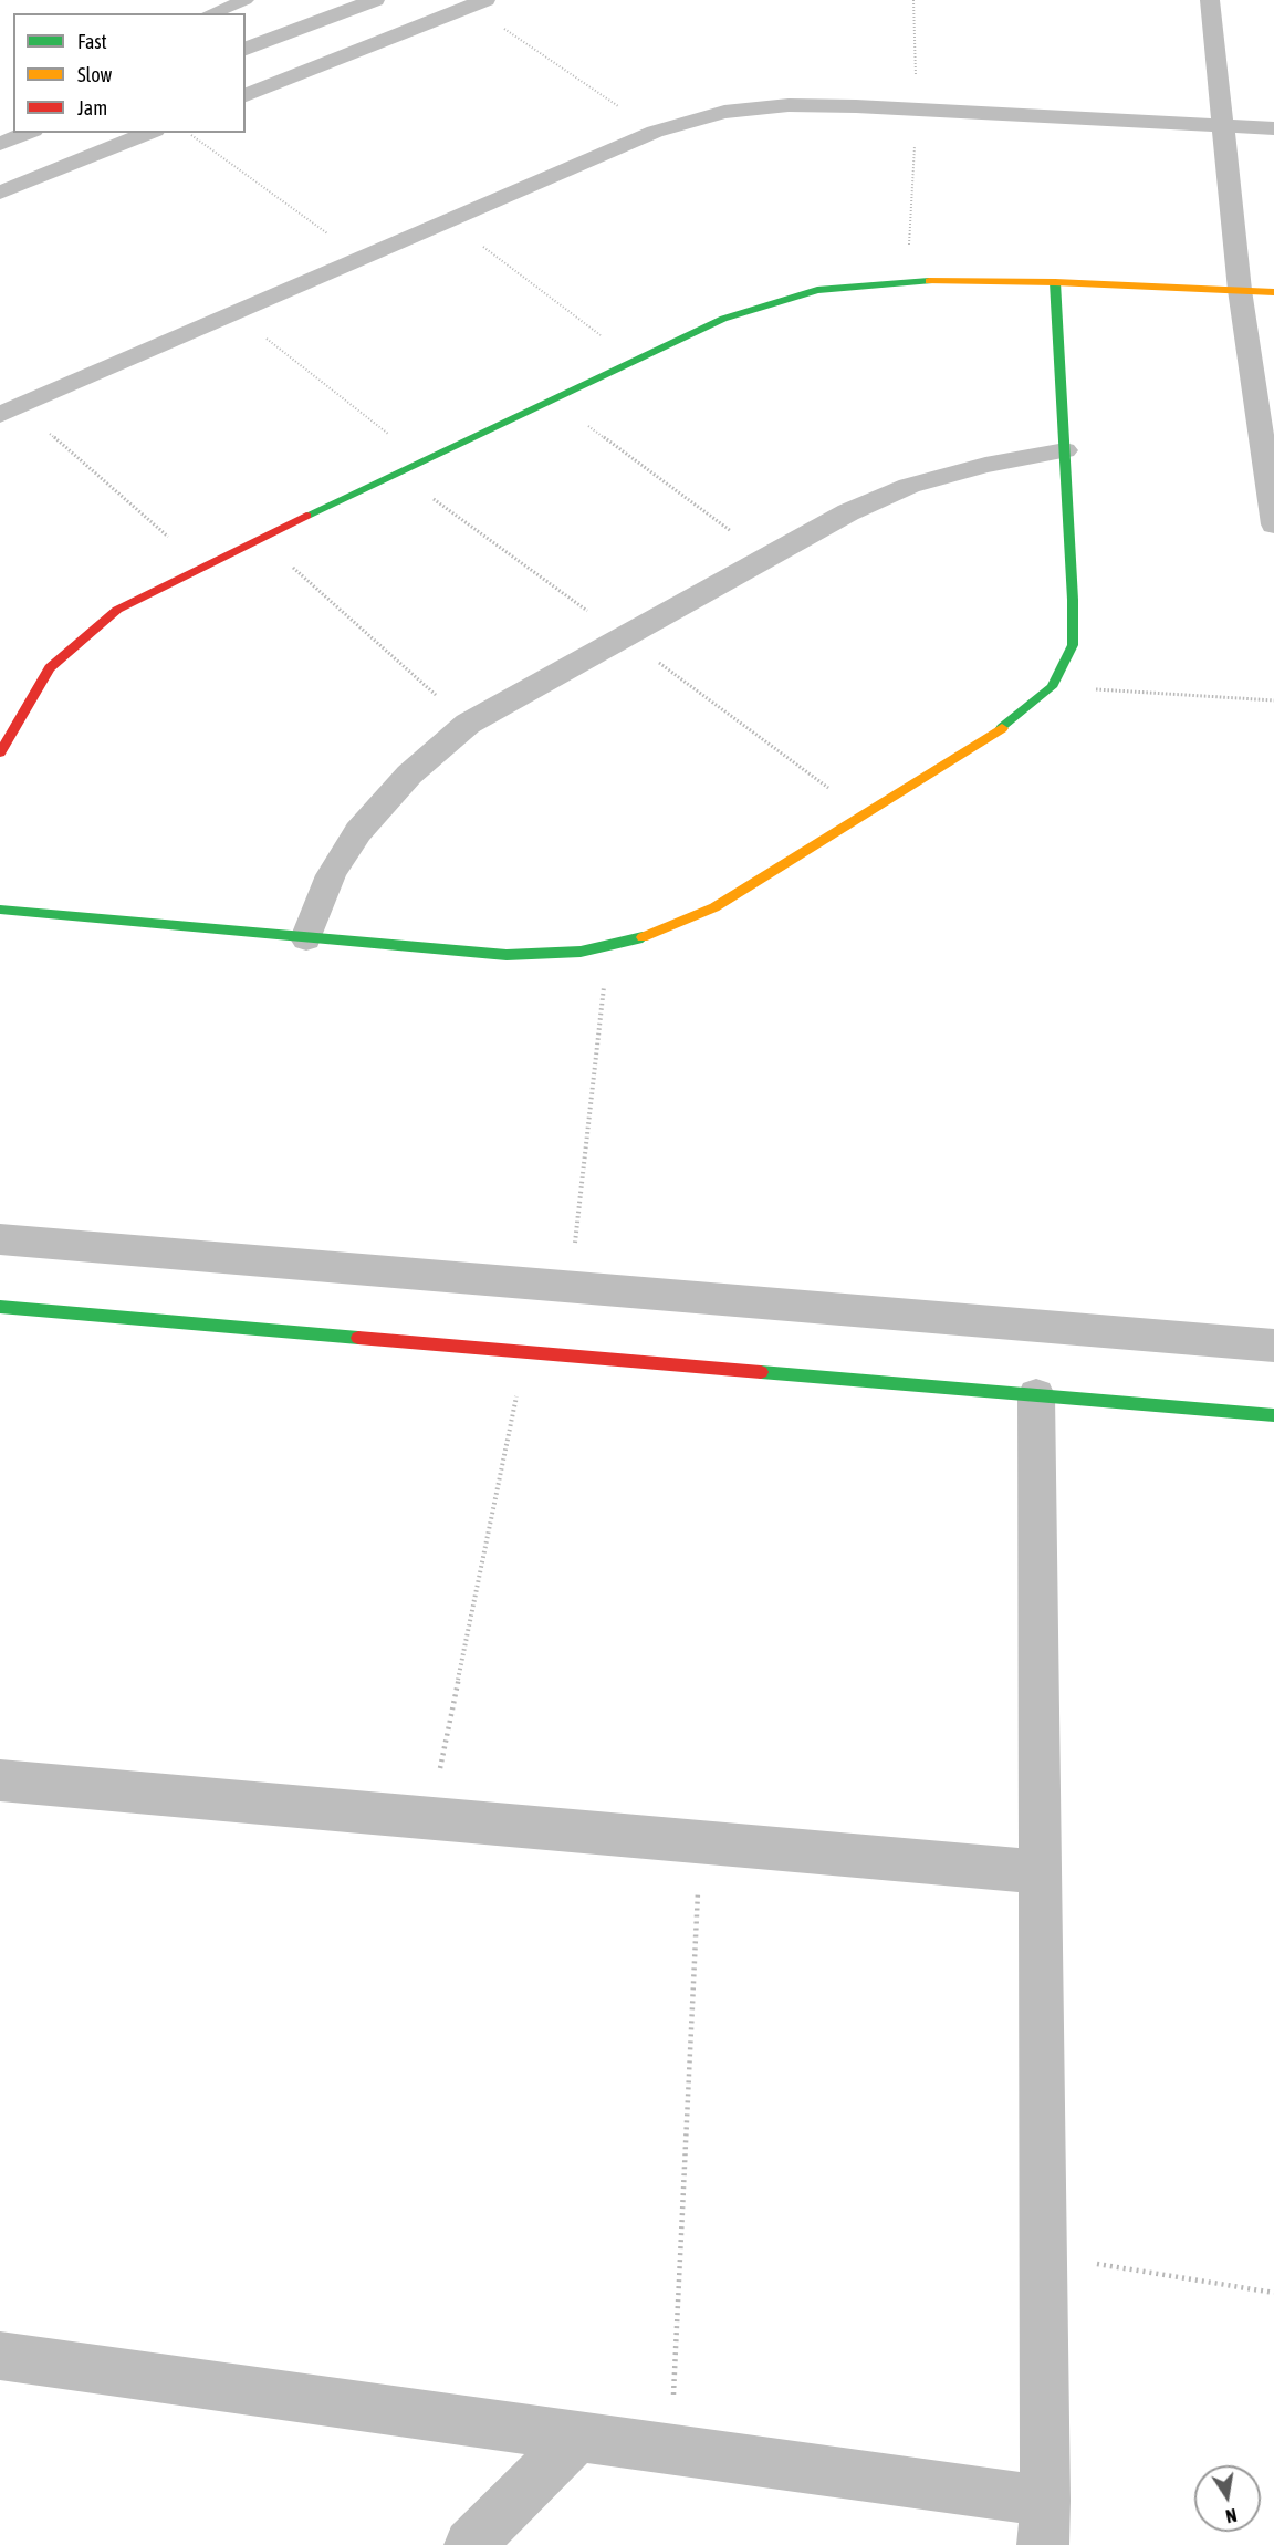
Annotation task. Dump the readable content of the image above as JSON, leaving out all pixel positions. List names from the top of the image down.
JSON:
{
  "legend": ["Fast", "Slow", "Jam"],
  "north": "bottom"
}
